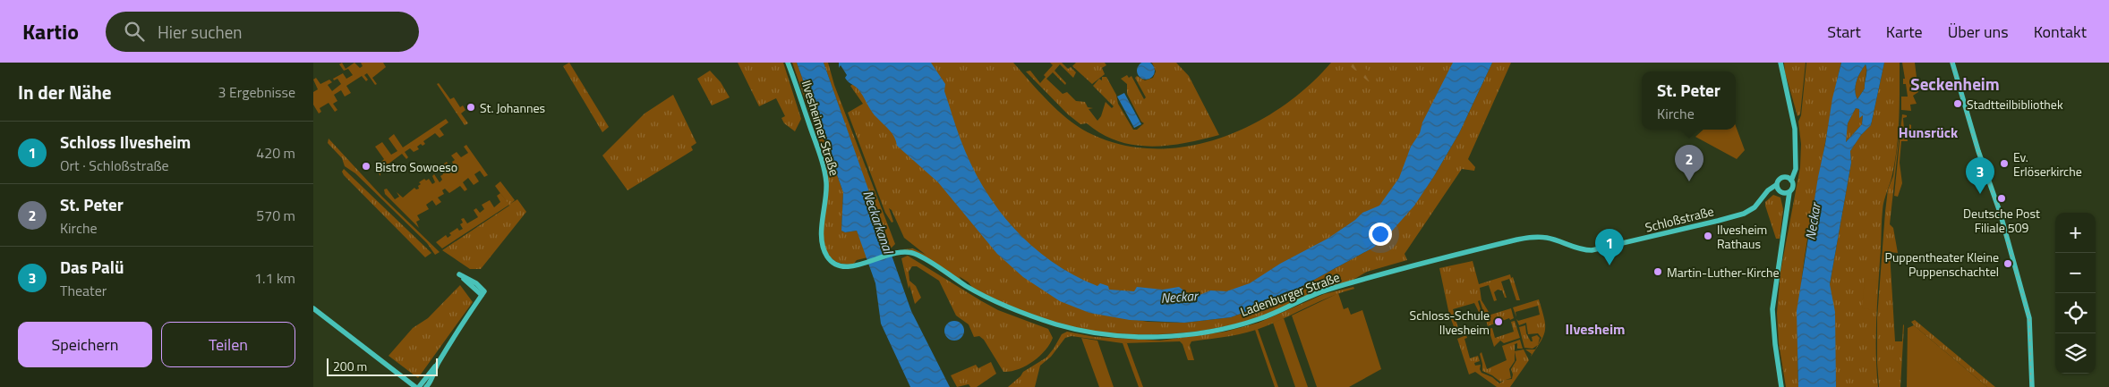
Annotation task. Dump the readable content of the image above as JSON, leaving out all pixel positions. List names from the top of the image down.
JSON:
{
  "streets": {
    "main road": ["Ilvesheimer Straße", "Schloßstraße", "Ladenburger Straße"]
  },
  "crossings": [
    ["Ilvesheimer Straße", "Ladenburger Straße"],
    ["Schloßstraße", "Ladenburger Straße"]
  ],
  "districts": ["Seckenheim", "Hunsrück", "Ilvesheim"],
  "water": ["Neckarkanal", "Neckar"],
  "places": [
    "Stadtteilbibliothek",
    "St. Johannes",
    "Ev. Erlöserkirche",
    "Bistro Sowoeso",
    "Deutsche Post Filiale 509",
    "Ilvesheim Rathaus",
    "Puppentheater Kleine Puppenschachtel",
    "Martin-Luther-Kirche",
    "Schloss-Schule Ilvesheim"
  ],
  "scale_bar": "200 m",
  "page": {
    "header": "Kartio",
    "search": "Hier suchen",
    "nav": [
      "Start",
      "Karte",
      "Über uns",
      "Kontakt"
    ],
    "heading": ["In der Nähe", "3 Ergebnisse"],
    "popup": ["St. Peter", "Kirche"],
    "list": [
      {
        "mark": "1",
        "name": "Schloss Ilvesheim",
        "note": "Ort · Schloßstraße",
        "value": "420 m"
      },
      {
        "mark": "2",
        "name": "St. Peter",
        "note": "Kirche",
        "value": "570 m"
      },
      {
        "mark": "3",
        "name": "Das Palü",
        "note": "Theater",
        "value": "1.1 km"
      }
    ],
    "pins": ["2", "3", "1"],
    "map_buttons": ["+", "−"],
    "buttons": ["Speichern", "Teilen"],
    "scale": "200 m"
  }
}
